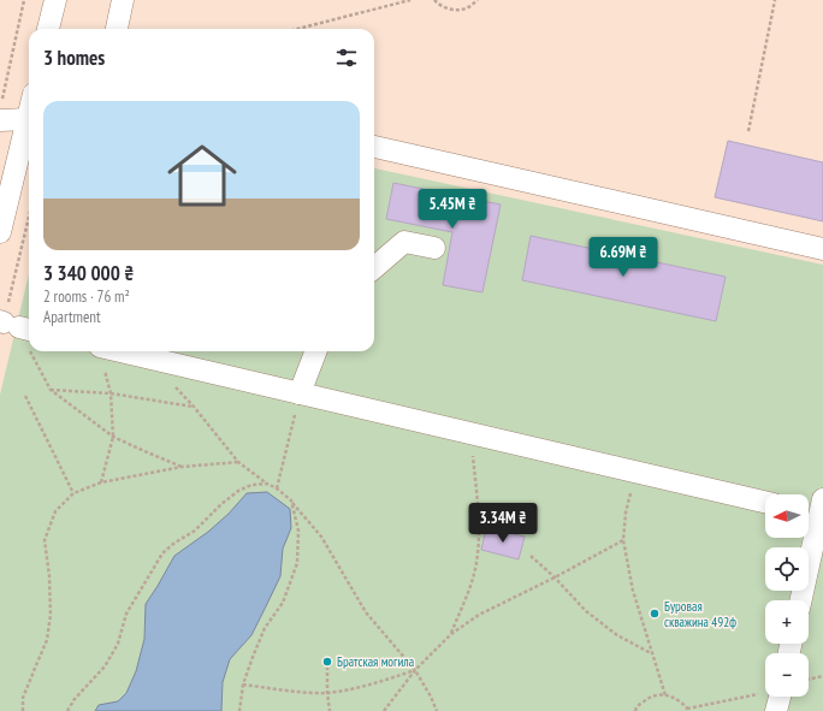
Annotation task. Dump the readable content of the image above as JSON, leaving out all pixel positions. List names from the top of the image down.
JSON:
{
  "places": ["Буровая скважина 492ф", "Братская могила"],
  "north": "left",
  "page": {
    "heading": "3 homes",
    "list": [
      {
        "name": "3 340 000 ₴",
        "note": "2 rooms · 76 m² · Apartment"
      }
    ],
    "price": ["5.45M ₴", "6.69M ₴", "3.34M ₴"],
    "map_buttons": ["+", "−"]
  }
}
